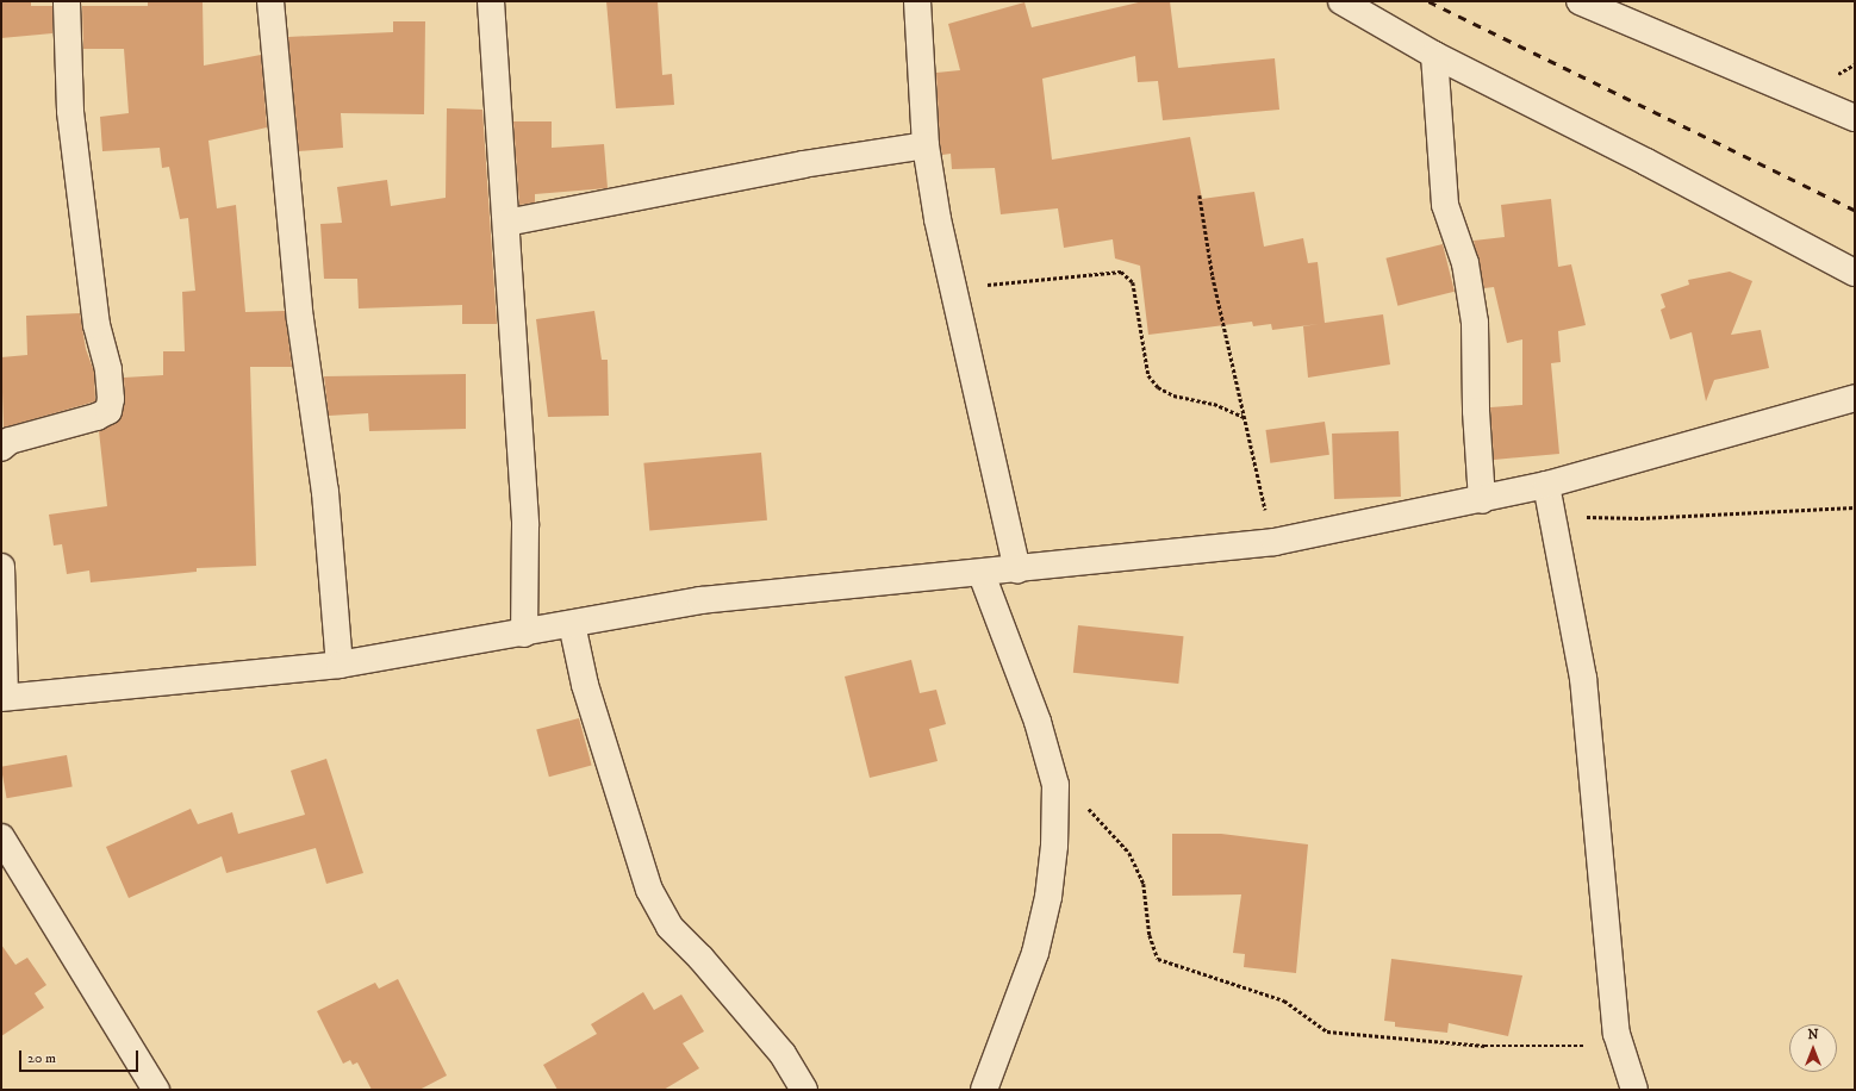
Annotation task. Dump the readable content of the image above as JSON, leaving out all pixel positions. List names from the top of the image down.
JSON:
{
  "scale_bar": "20 m",
  "north": "top"
}
